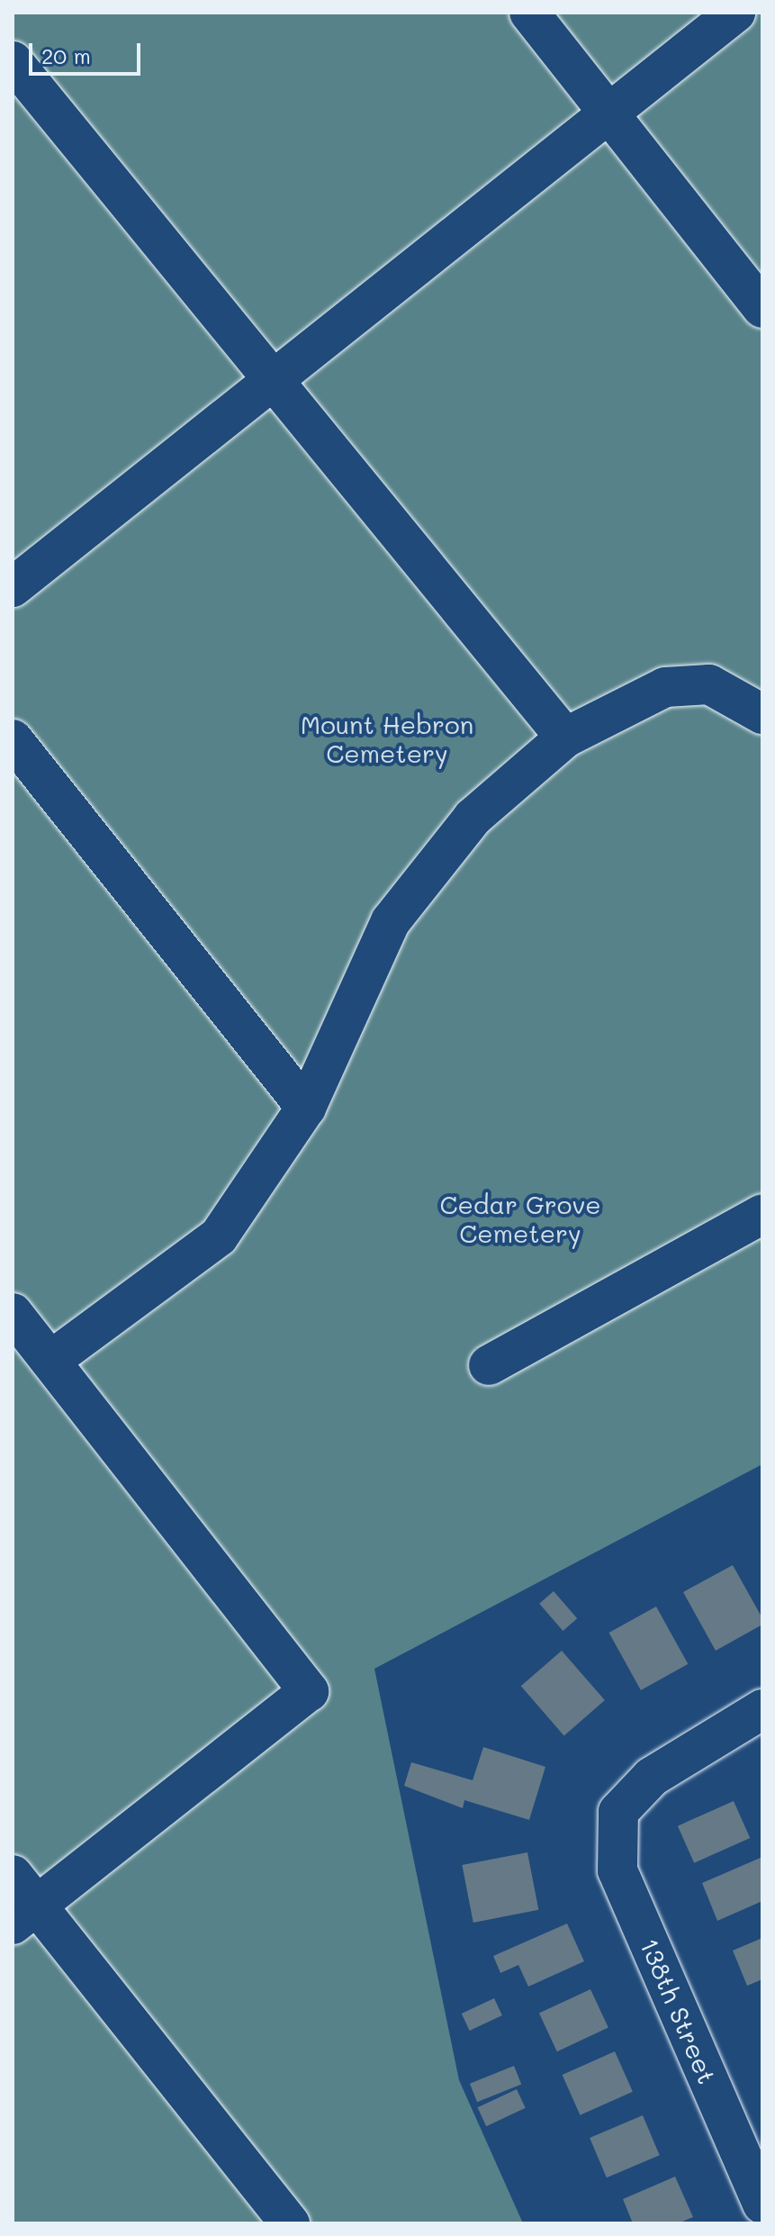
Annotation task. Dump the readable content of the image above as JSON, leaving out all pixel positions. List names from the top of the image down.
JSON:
{
  "streets": {
    "street": ["138th Street"]
  },
  "parks": ["Mount Hebron Cemetery", "Cedar Grove Cemetery"],
  "scale_bar": "20 m"
}
